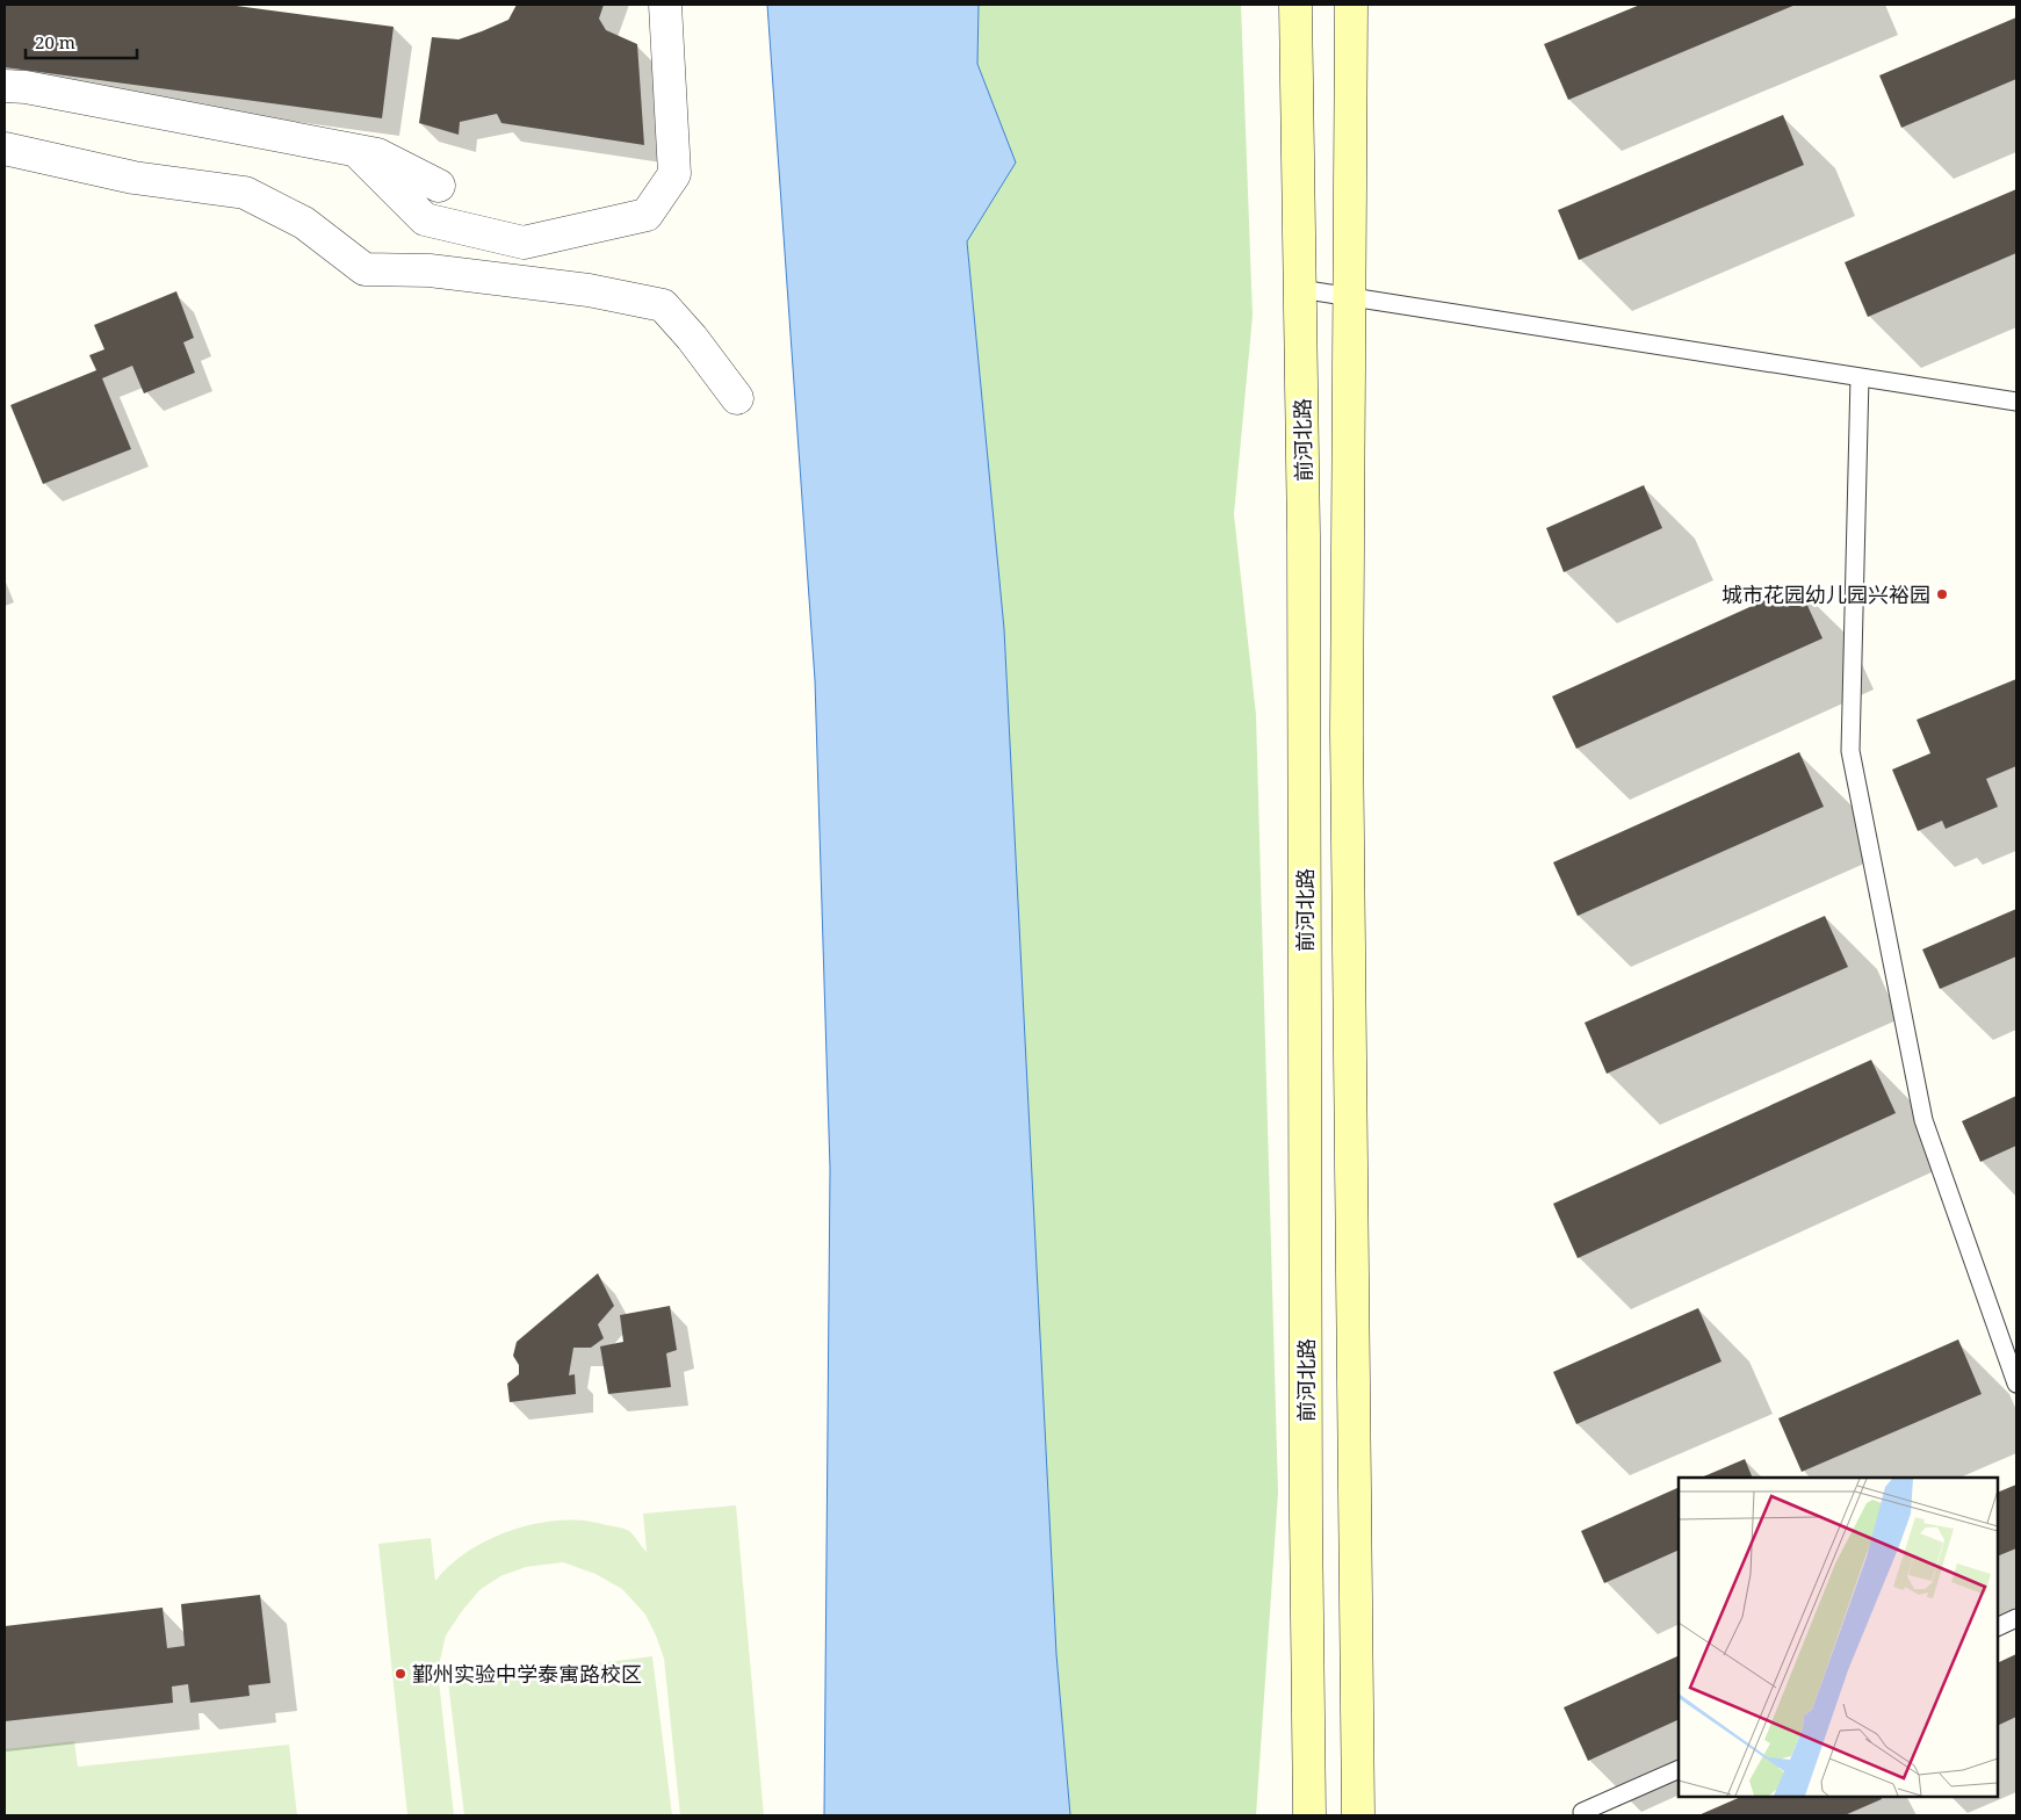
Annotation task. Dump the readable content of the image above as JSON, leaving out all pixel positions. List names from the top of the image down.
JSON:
{
  "streets": {
    "main road": ["前河北路"]
  },
  "places": ["城市花园幼儿园兴裕园", "鄞州实验中学泰寓路校区"],
  "scale_bar": "20 m"
}
